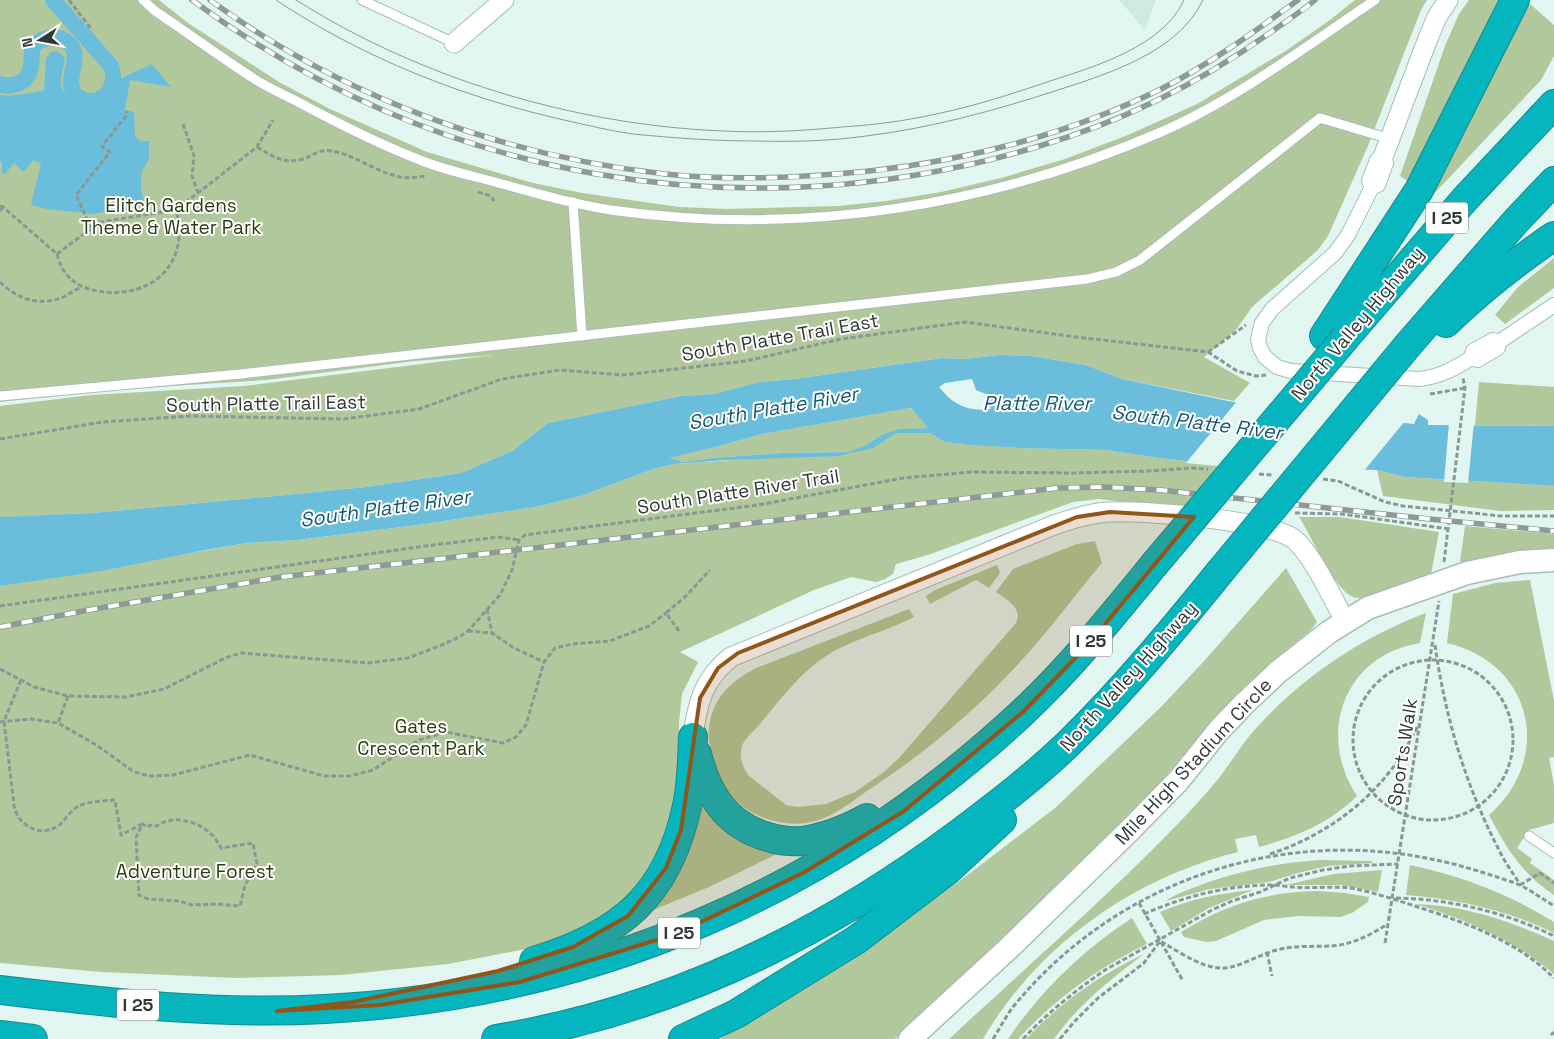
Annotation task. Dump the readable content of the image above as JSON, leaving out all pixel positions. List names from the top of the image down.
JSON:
{
  "streets": {
    "highway": ["I 25", "North Valley Highway"],
    "street": ["Mile High Stadium Circle"],
    "path": ["South Platte Trail East", "South Platte River Trail", "Sports Walk"]
  },
  "crossings": [
    ["I 25", "North Valley Highway"],
    ["I 25", "South Platte River Trail"]
  ],
  "water": ["Platte River", "South Platte River"],
  "parks": ["Elitch Gardens Theme & Water Park", "Gates Crescent Park", "Adventure Forest"],
  "north": "left"
}
